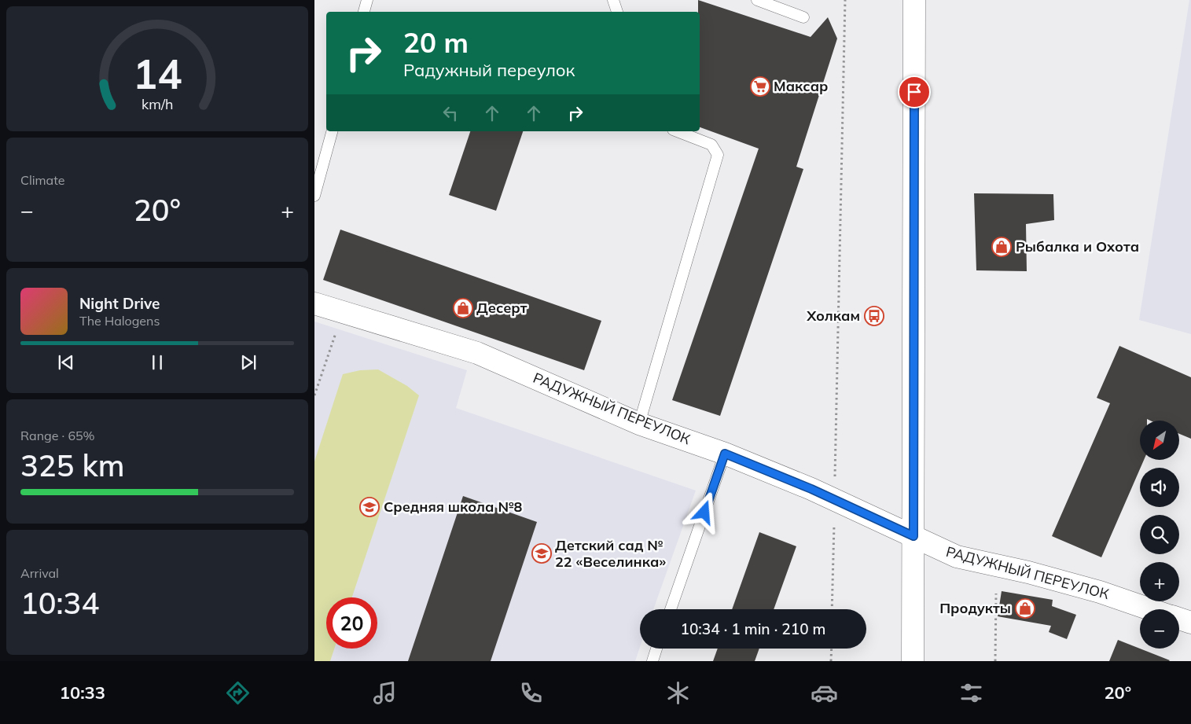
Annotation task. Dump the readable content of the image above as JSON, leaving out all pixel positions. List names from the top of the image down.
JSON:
{
  "streets": {
    "street": ["РАДУЖНЫЙ ПЕРЕУЛОК"]
  },
  "places": {
    "supermarket": ["Максар"],
    "shop": ["Рыбалка и Охота", "Десерт", "Продукты"],
    "bus stop": ["Холкам"],
    "school or university": ["Средняя школа №8", "Детский сад № 22 «Веселинка»"]
  },
  "north": "bottom left",
  "page": {
    "turn": ["20 m", "Радужный переулок"],
    "tile": [
      "Climate",
      ["Range · 65%", "325 km"],
      ["Arrival", "10:34"]
    ],
    "heat": ["−", "20°", "+"],
    "song": ["Night Drive", "The Halogens"],
    "map_buttons": ["+", "−"],
    "limit": "20",
    "trip": "10:34 · 1 min · 210 m",
    "tabs": ["10:33", "20°"],
    "gauge": ["14", "km/h"]
  }
}
